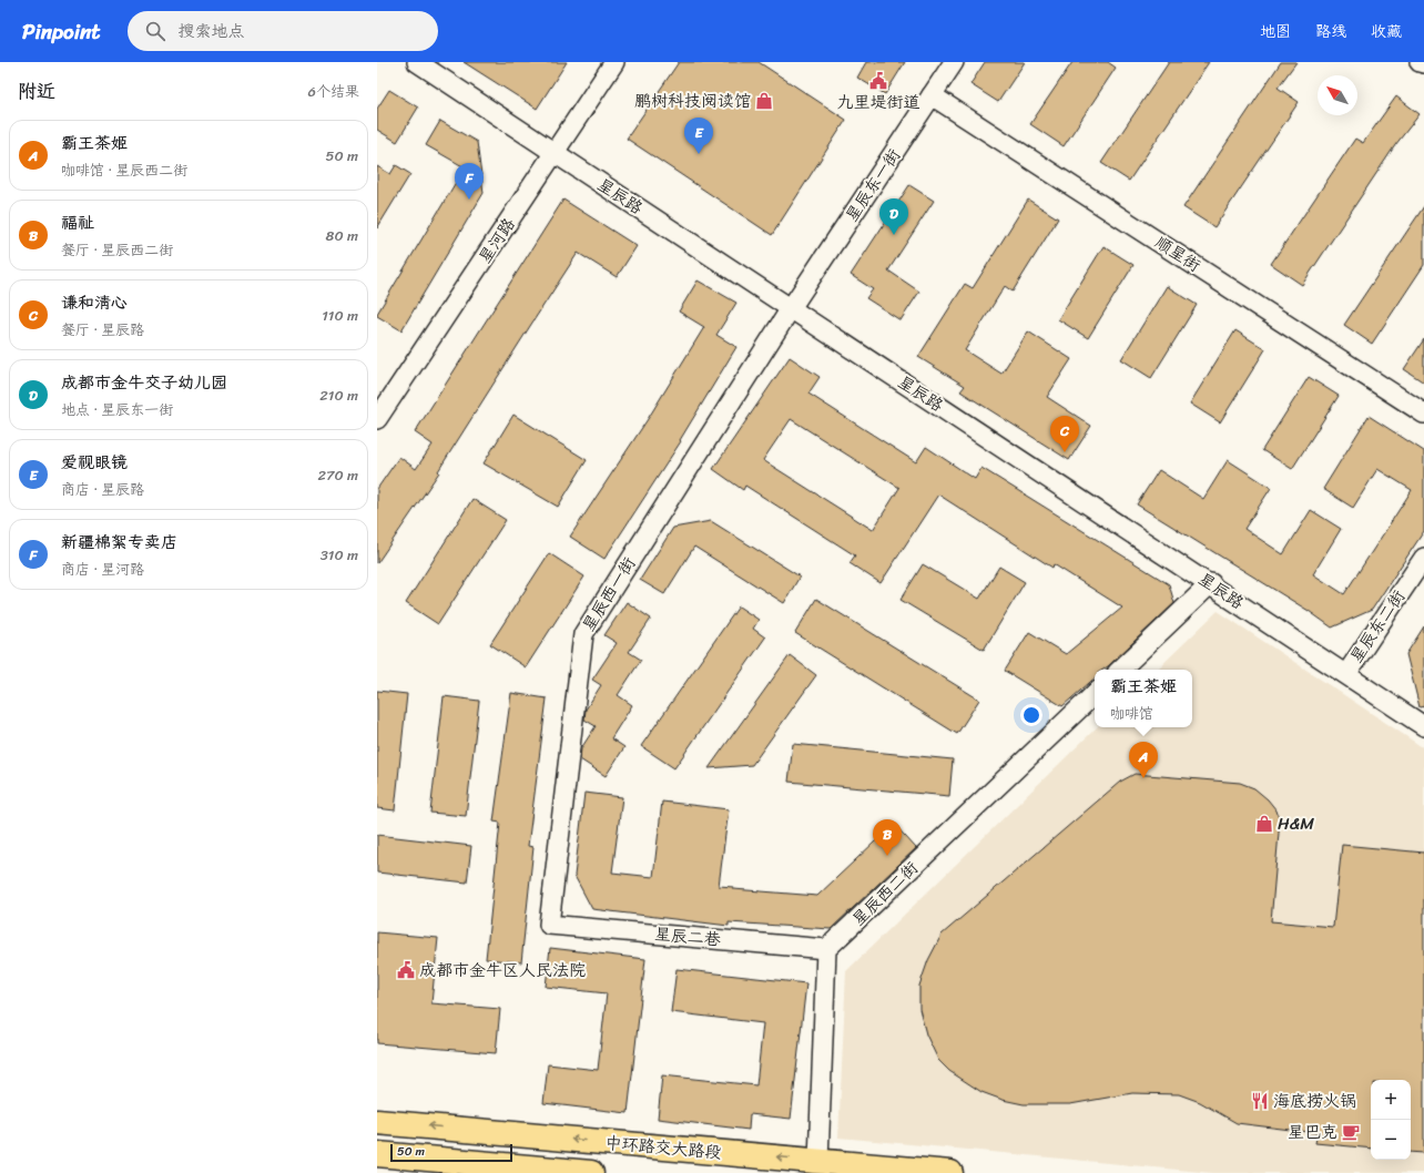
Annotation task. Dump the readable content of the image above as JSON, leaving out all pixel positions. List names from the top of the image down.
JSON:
{
  "streets": {
    "main road": ["中环路交大路段"],
    "street": [
      "星辰东一街",
      "星辰路",
      "星河路",
      "顺星街",
      "星辰西一街",
      "星辰东二街",
      "星辰西二街",
      "星辰二巷"
    ]
  },
  "crossings": [
    ["星辰东一街", "星辰路"],
    ["星辰东一街", "顺星街"],
    ["星辰东一街", "星辰西一街"],
    ["星辰路", "星河路"],
    ["星辰路", "星辰西一街"],
    ["星辰路", "星辰东二街"],
    ["星辰西一街", "星辰二巷"],
    ["星辰西二街", "星辰二巷"]
  ],
  "places": {
    "public building": ["九里堤街道", "成都市金牛区人民法院"],
    "shop": ["鹏树科技阅读馆", "H&M"],
    "restaurant": ["海底捞火锅"],
    "cafe": ["星巴克"]
  },
  "scale_bar": "50 m",
  "north": "top left",
  "page": {
    "header": "Pinpoint",
    "search": "搜索地点",
    "nav": ["地图", "路线", "收藏"],
    "heading": ["附近", "6个结果"],
    "pins": [
      "E",
      "F",
      "D",
      "C",
      "A",
      "B"
    ],
    "list": [
      {
        "mark": "A",
        "name": "霸王茶姬",
        "note": "咖啡馆 · 星辰西二街",
        "value": "50 m"
      },
      {
        "mark": "B",
        "name": "福祉",
        "note": "餐厅 · 星辰西二街",
        "value": "80 m"
      },
      {
        "mark": "C",
        "name": "谦和清心",
        "note": "餐厅 · 星辰路",
        "value": "110 m"
      },
      {
        "mark": "D",
        "name": "成都市金牛交子幼儿园",
        "note": "地点 · 星辰东一街",
        "value": "210 m"
      },
      {
        "mark": "E",
        "name": "爱视眼镜",
        "note": "商店 · 星辰路",
        "value": "270 m"
      },
      {
        "mark": "F",
        "name": "新疆棉絮专卖店",
        "note": "商店 · 星河路",
        "value": "310 m"
      }
    ],
    "popup": ["霸王茶姬", "咖啡馆"],
    "map_buttons": ["+", "−"],
    "scale": "50 m"
  }
}
